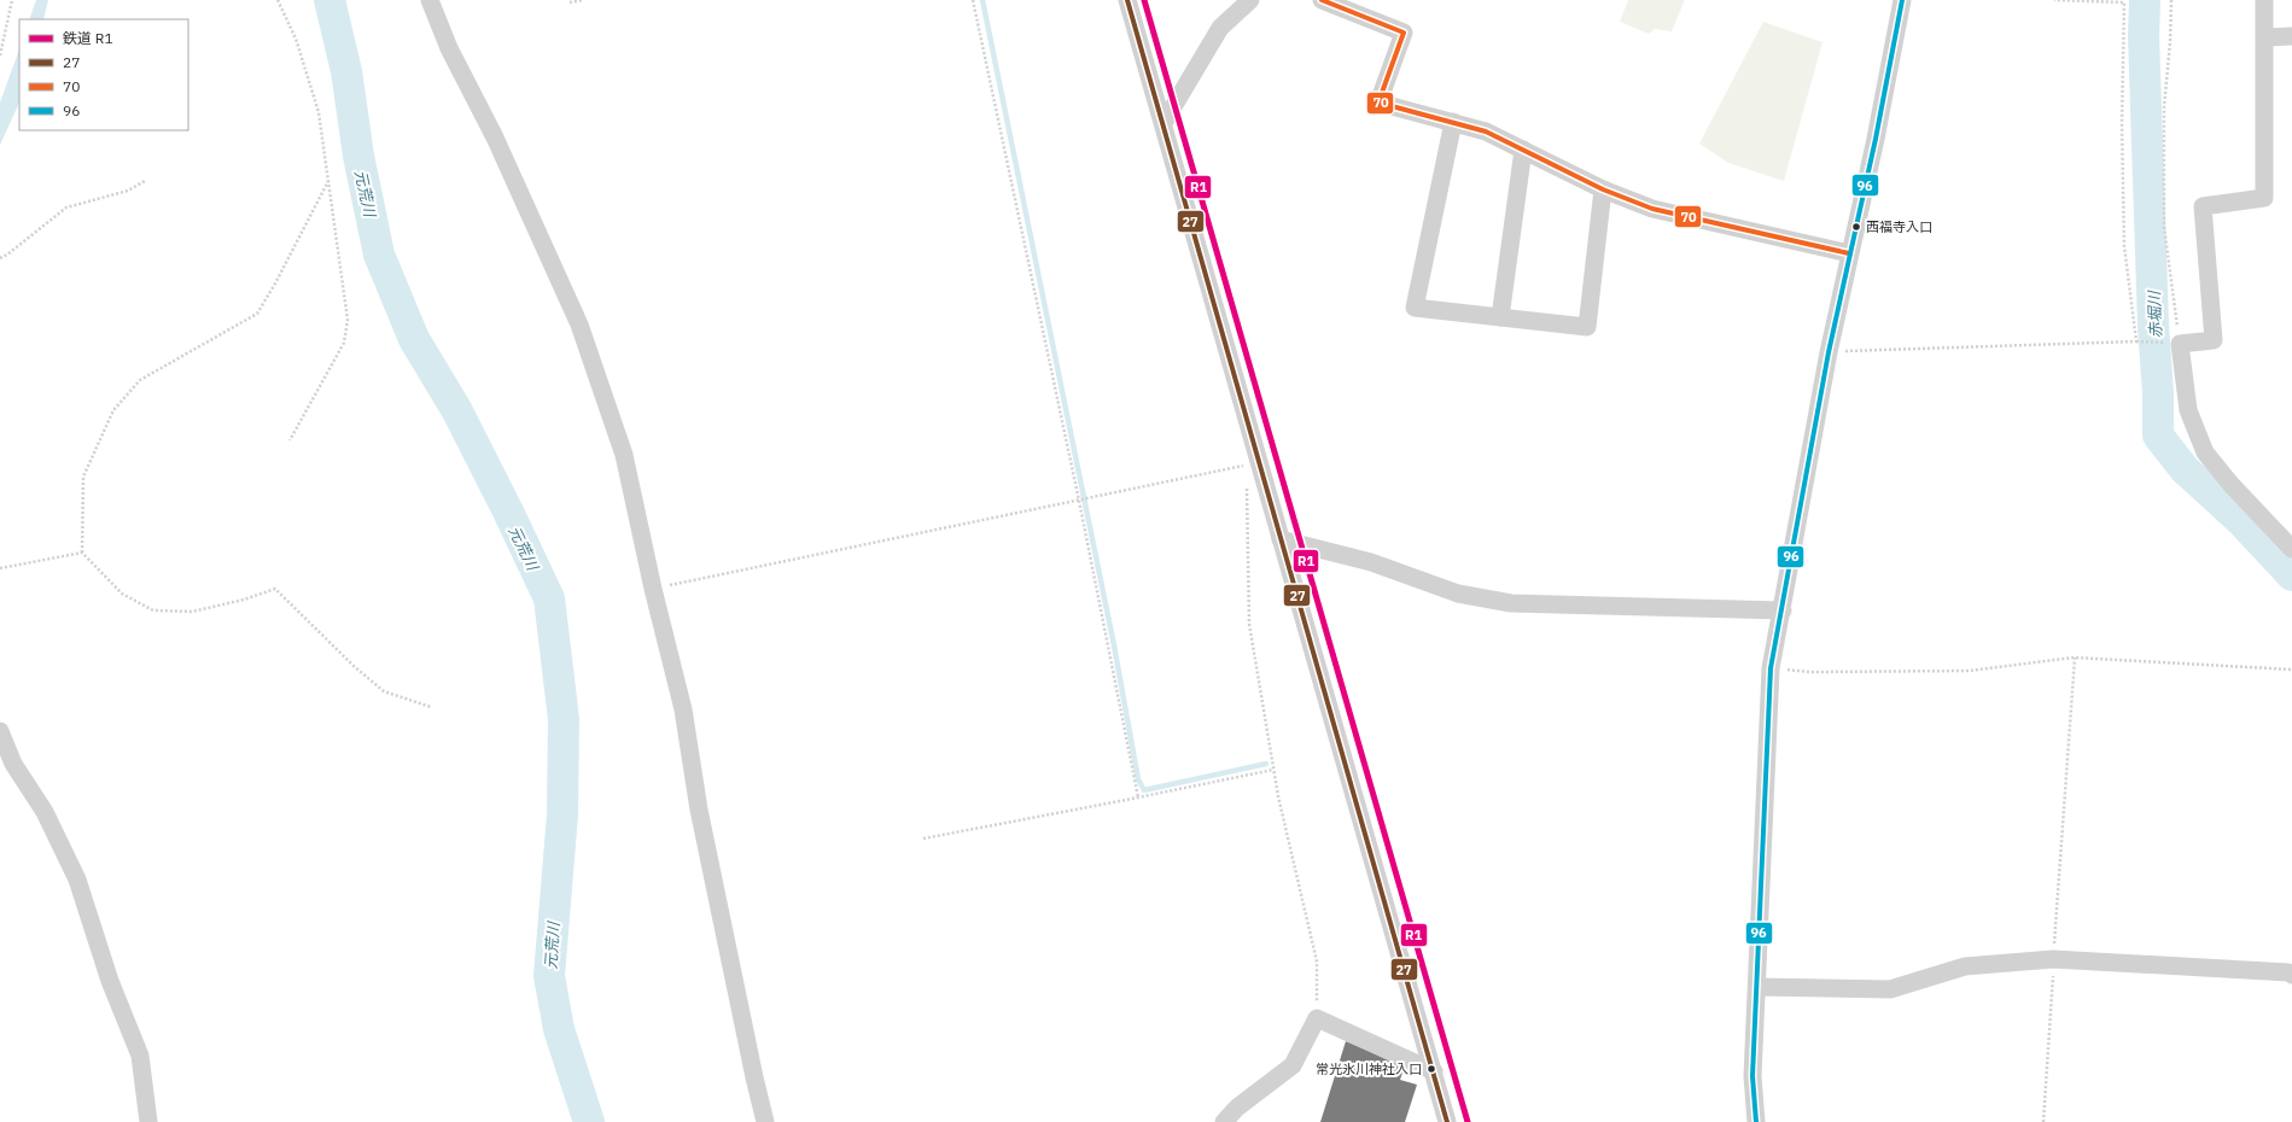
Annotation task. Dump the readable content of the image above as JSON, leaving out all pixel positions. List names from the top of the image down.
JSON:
{
  "water": ["元荒川", "赤堀川"],
  "places": ["西福寺入口", "常光氷川神社入口"],
  "lines": [
    "rail line R1",
    "transit line 27",
    "transit line 70",
    "transit line 96"
  ],
  "legend": [
    "鉄道 R1",
    "27",
    "70",
    "96"
  ]
}
